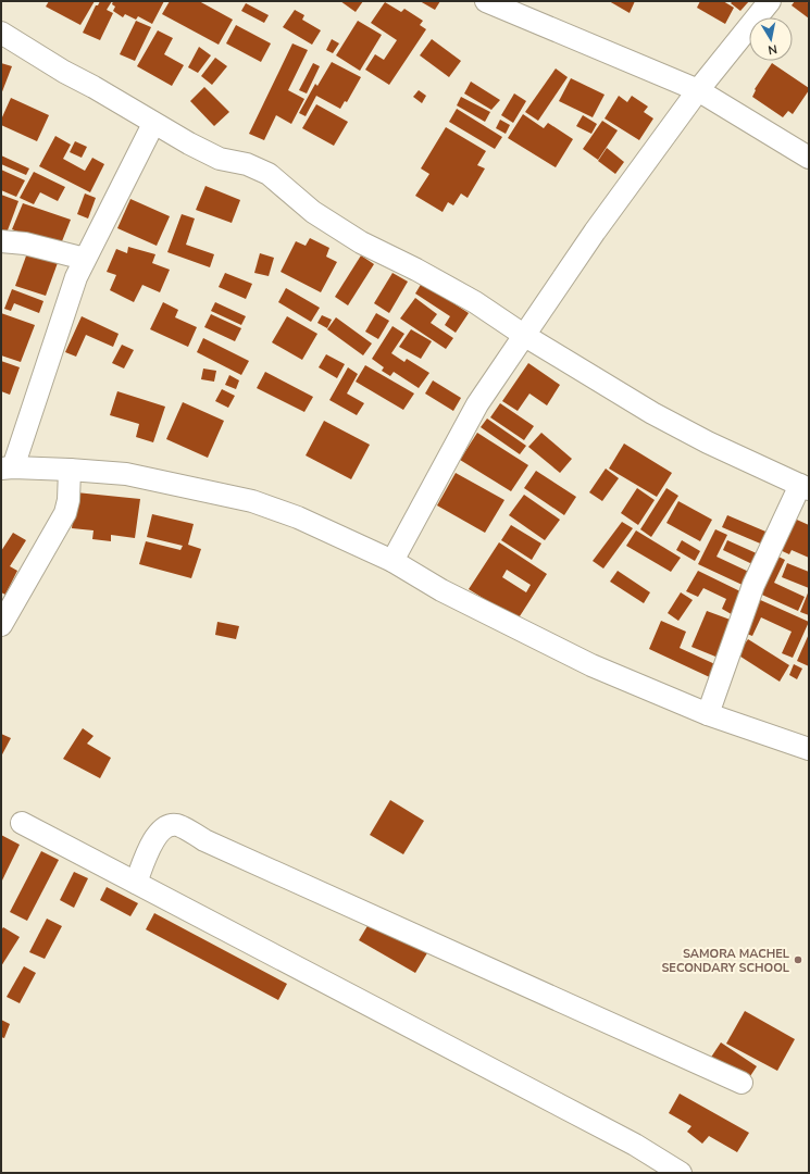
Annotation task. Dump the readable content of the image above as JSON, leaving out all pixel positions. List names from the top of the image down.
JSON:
{
  "places": ["SAMORA MACHEL SECONDARY SCHOOL"],
  "north": "bottom"
}
